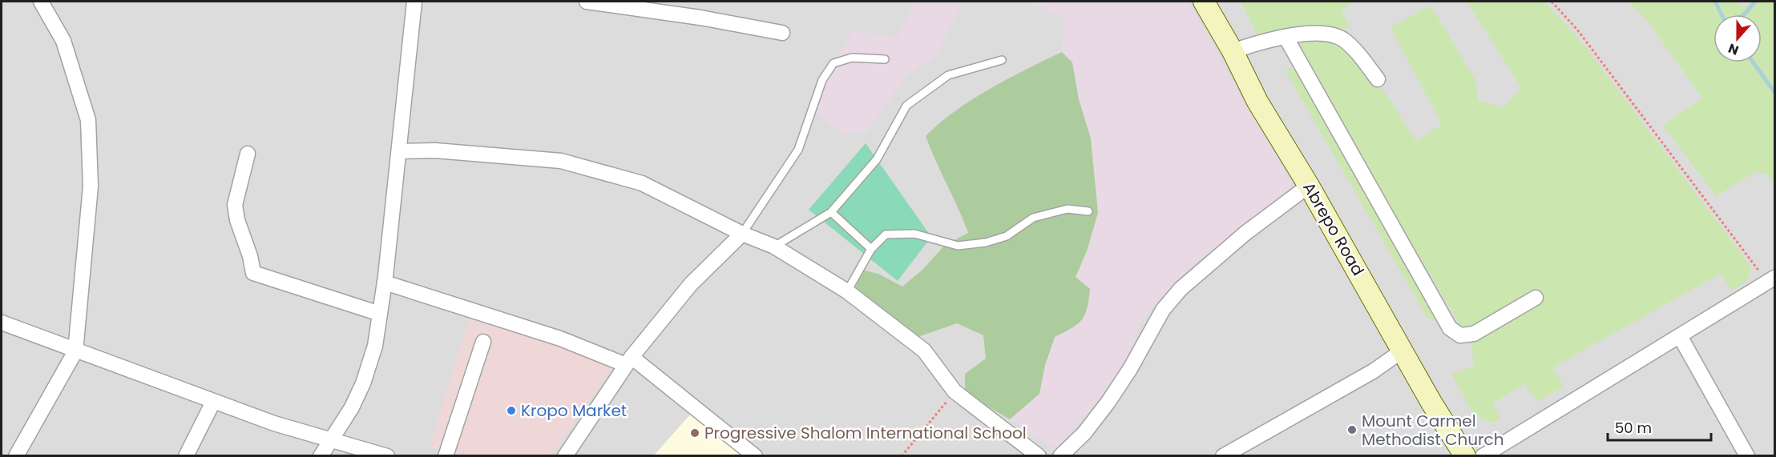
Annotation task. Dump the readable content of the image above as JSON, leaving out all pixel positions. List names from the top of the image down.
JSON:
{
  "streets": {
    "main road": ["Abrepo Road"]
  },
  "places": ["Kropo Market", "Mount Carmel Methodist Church", "Progressive Shalom International School"],
  "scale_bar": "50 m",
  "north": "bottom"
}
